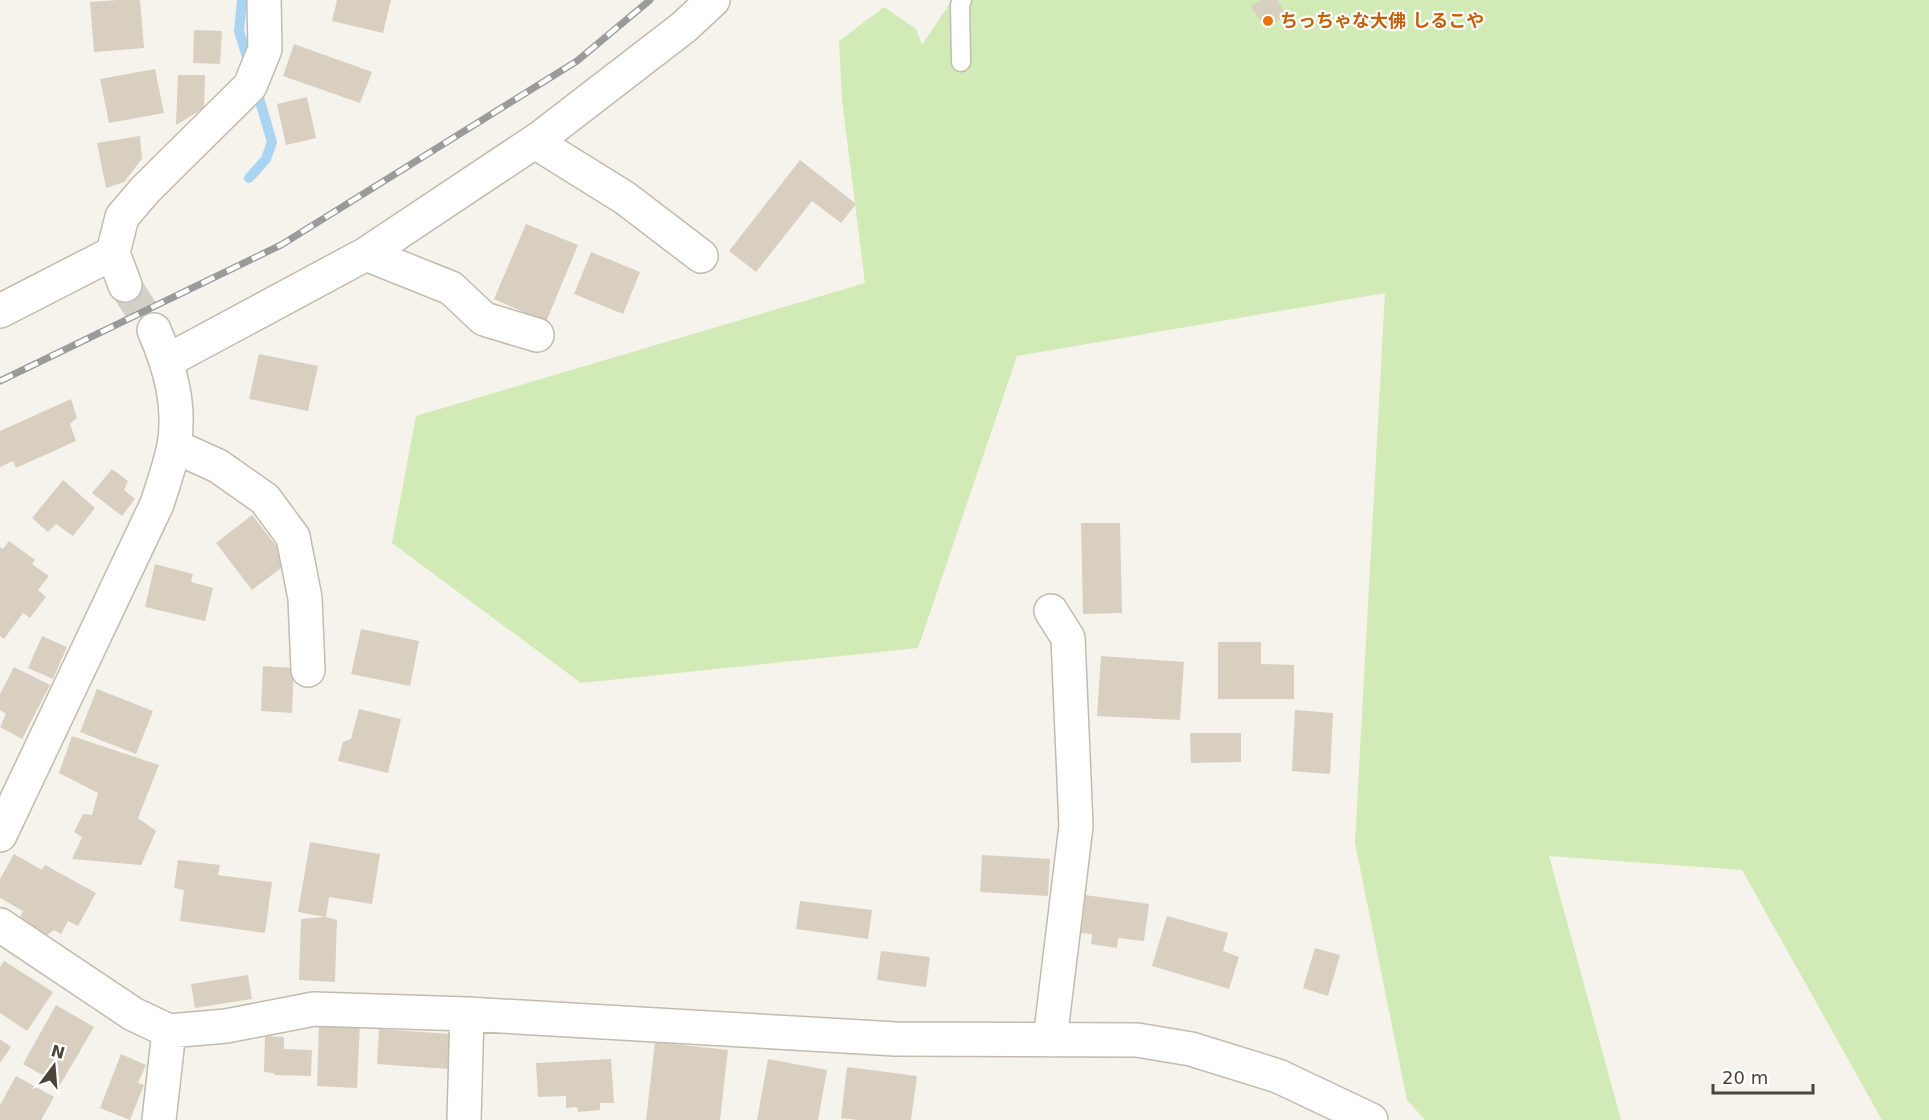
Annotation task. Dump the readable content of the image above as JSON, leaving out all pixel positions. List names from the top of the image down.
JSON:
{
  "places": ["ちっちゃな大佛 しるこや"],
  "scale_bar": "20 m",
  "north": "top"
}
